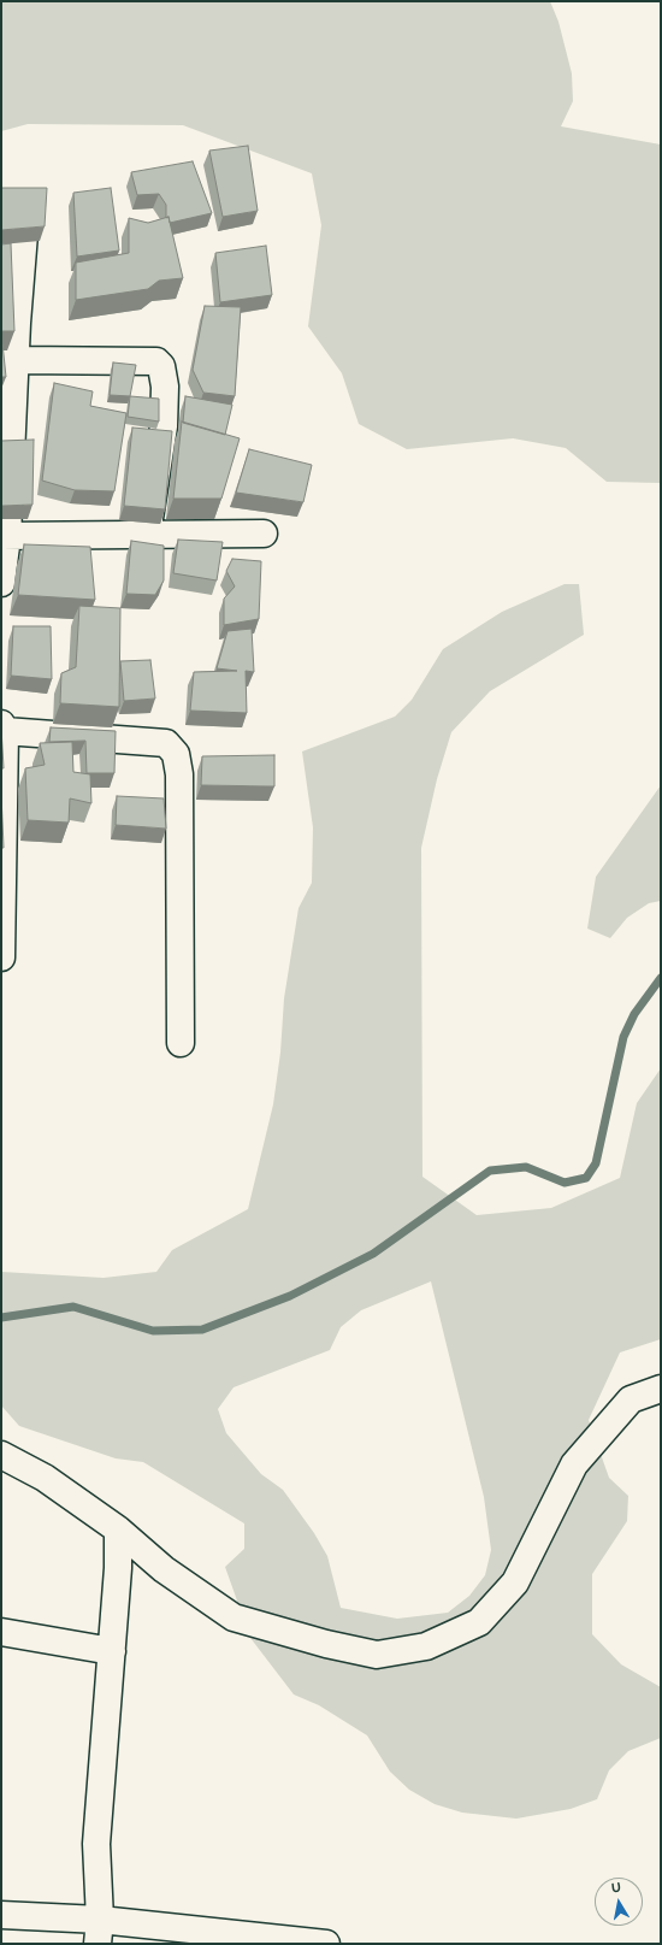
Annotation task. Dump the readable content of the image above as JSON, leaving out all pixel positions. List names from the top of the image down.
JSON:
{
  "north": "top"
}
